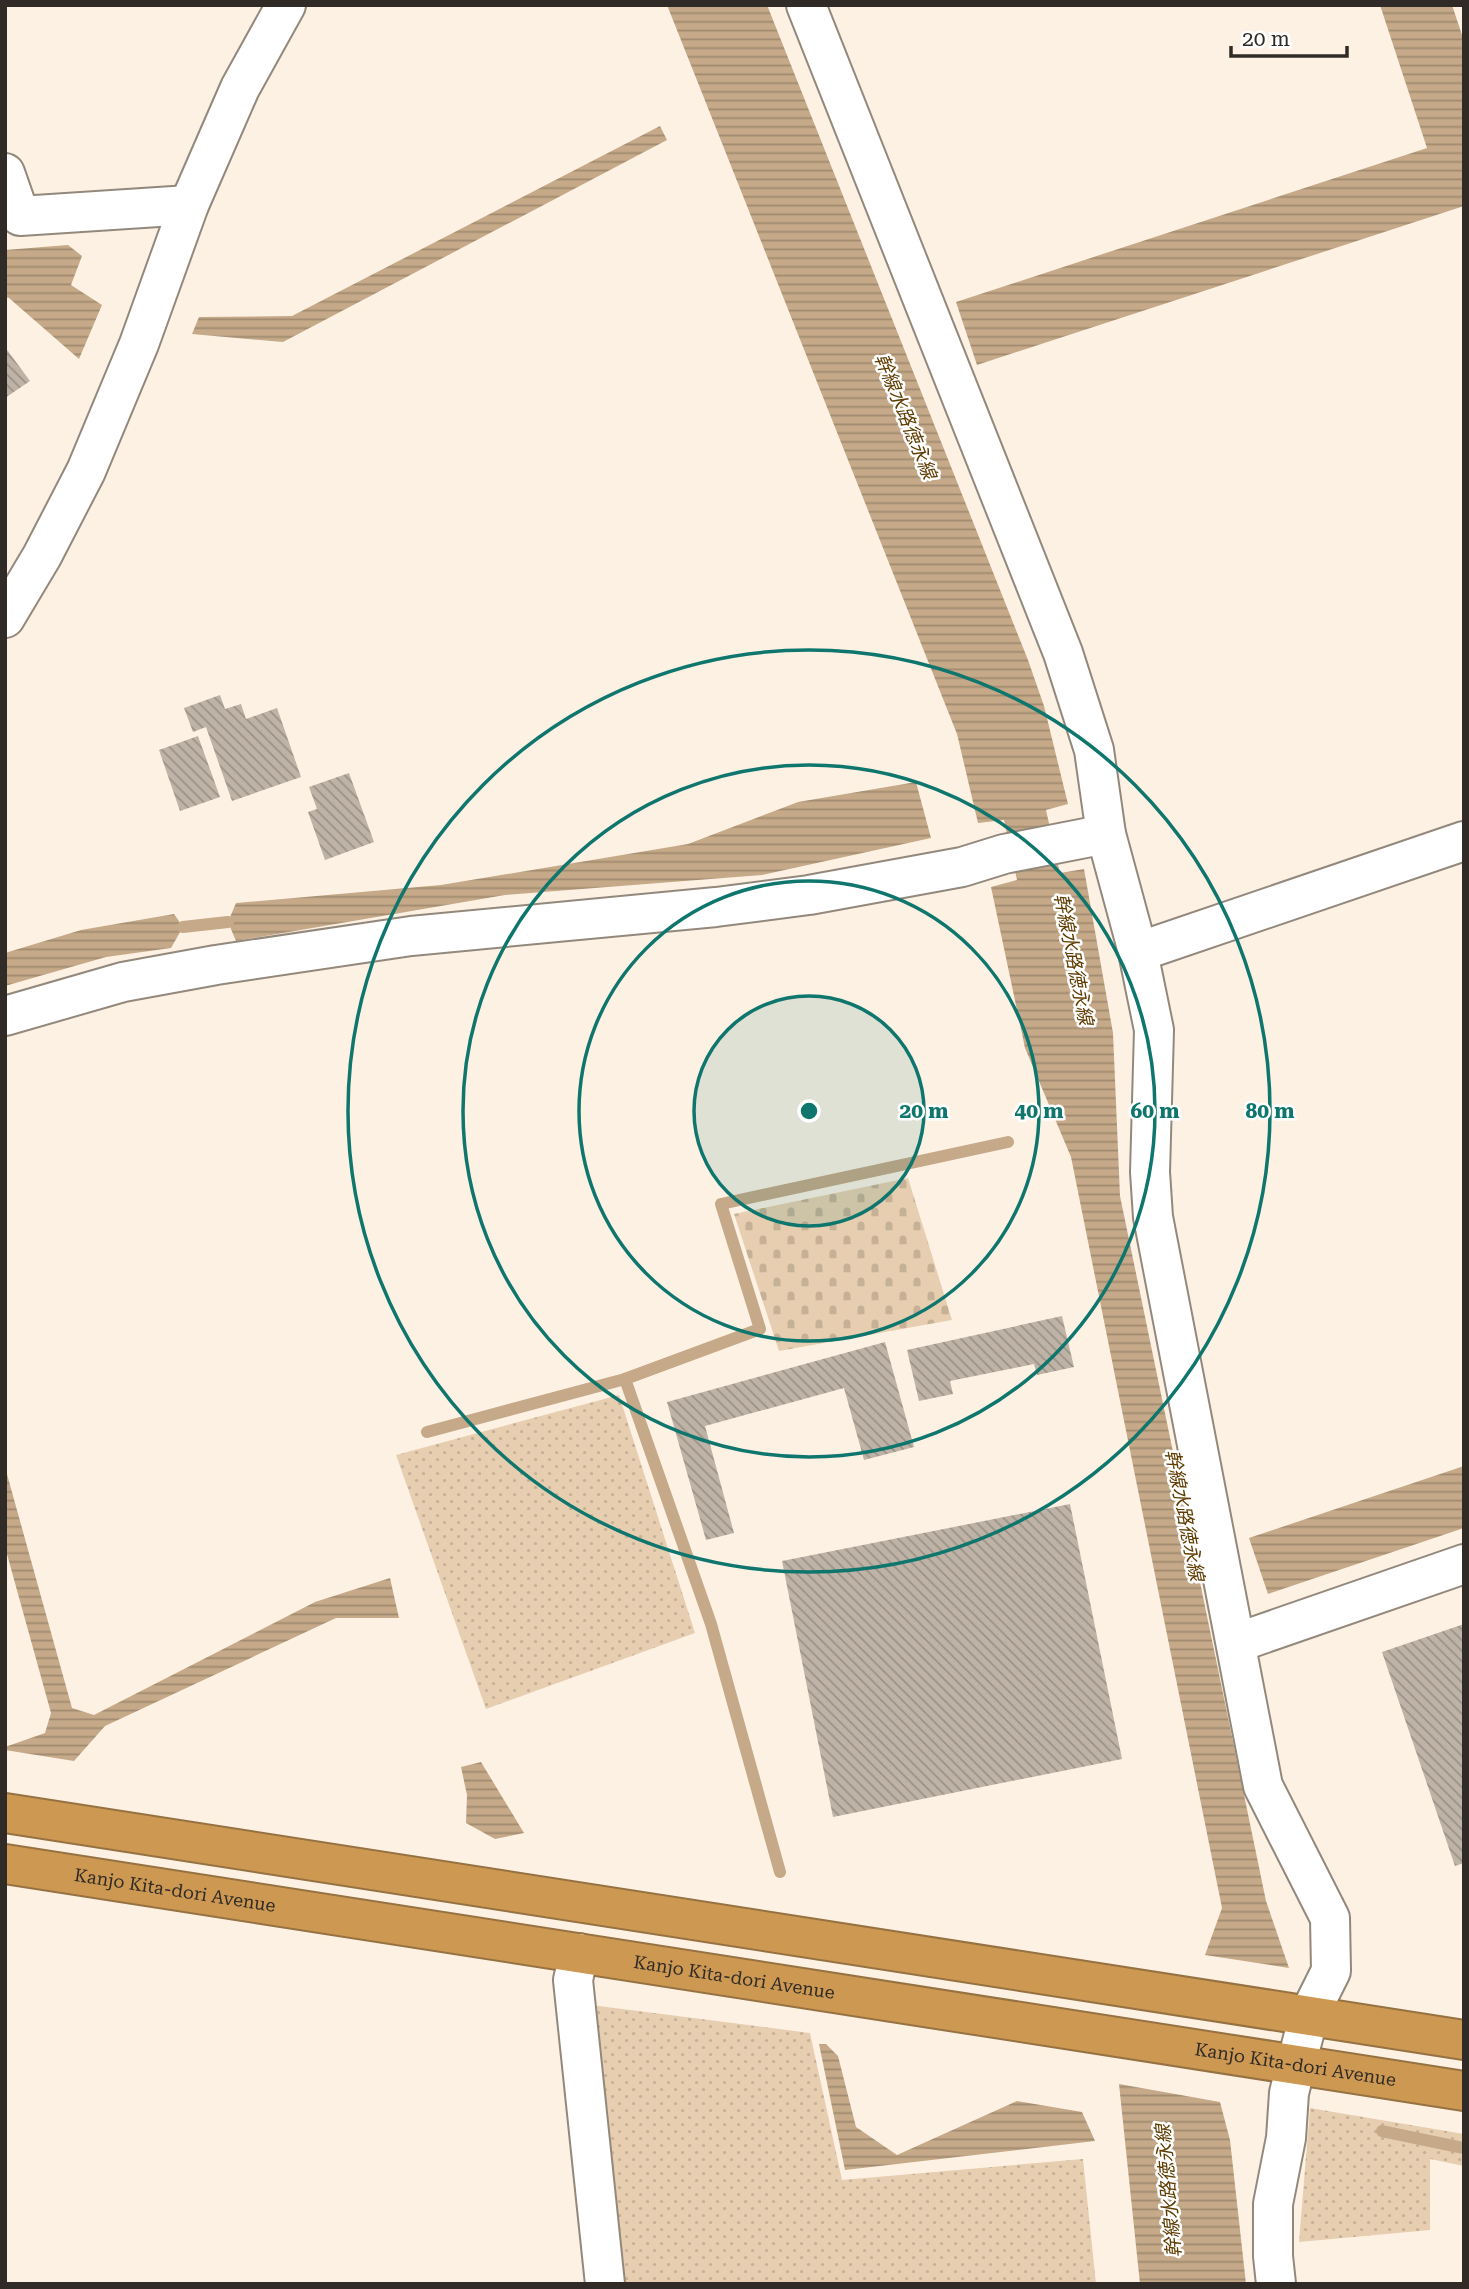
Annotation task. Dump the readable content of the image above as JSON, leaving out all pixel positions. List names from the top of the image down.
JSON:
{
  "streets": {
    "highway": ["Kanjo Kita-dori Avenue"]
  },
  "water": ["幹線水路徳永線"],
  "scale_bar": "20 m",
  "rings": [
    "20 m",
    "40 m",
    "60 m",
    "80 m"
  ]
}
